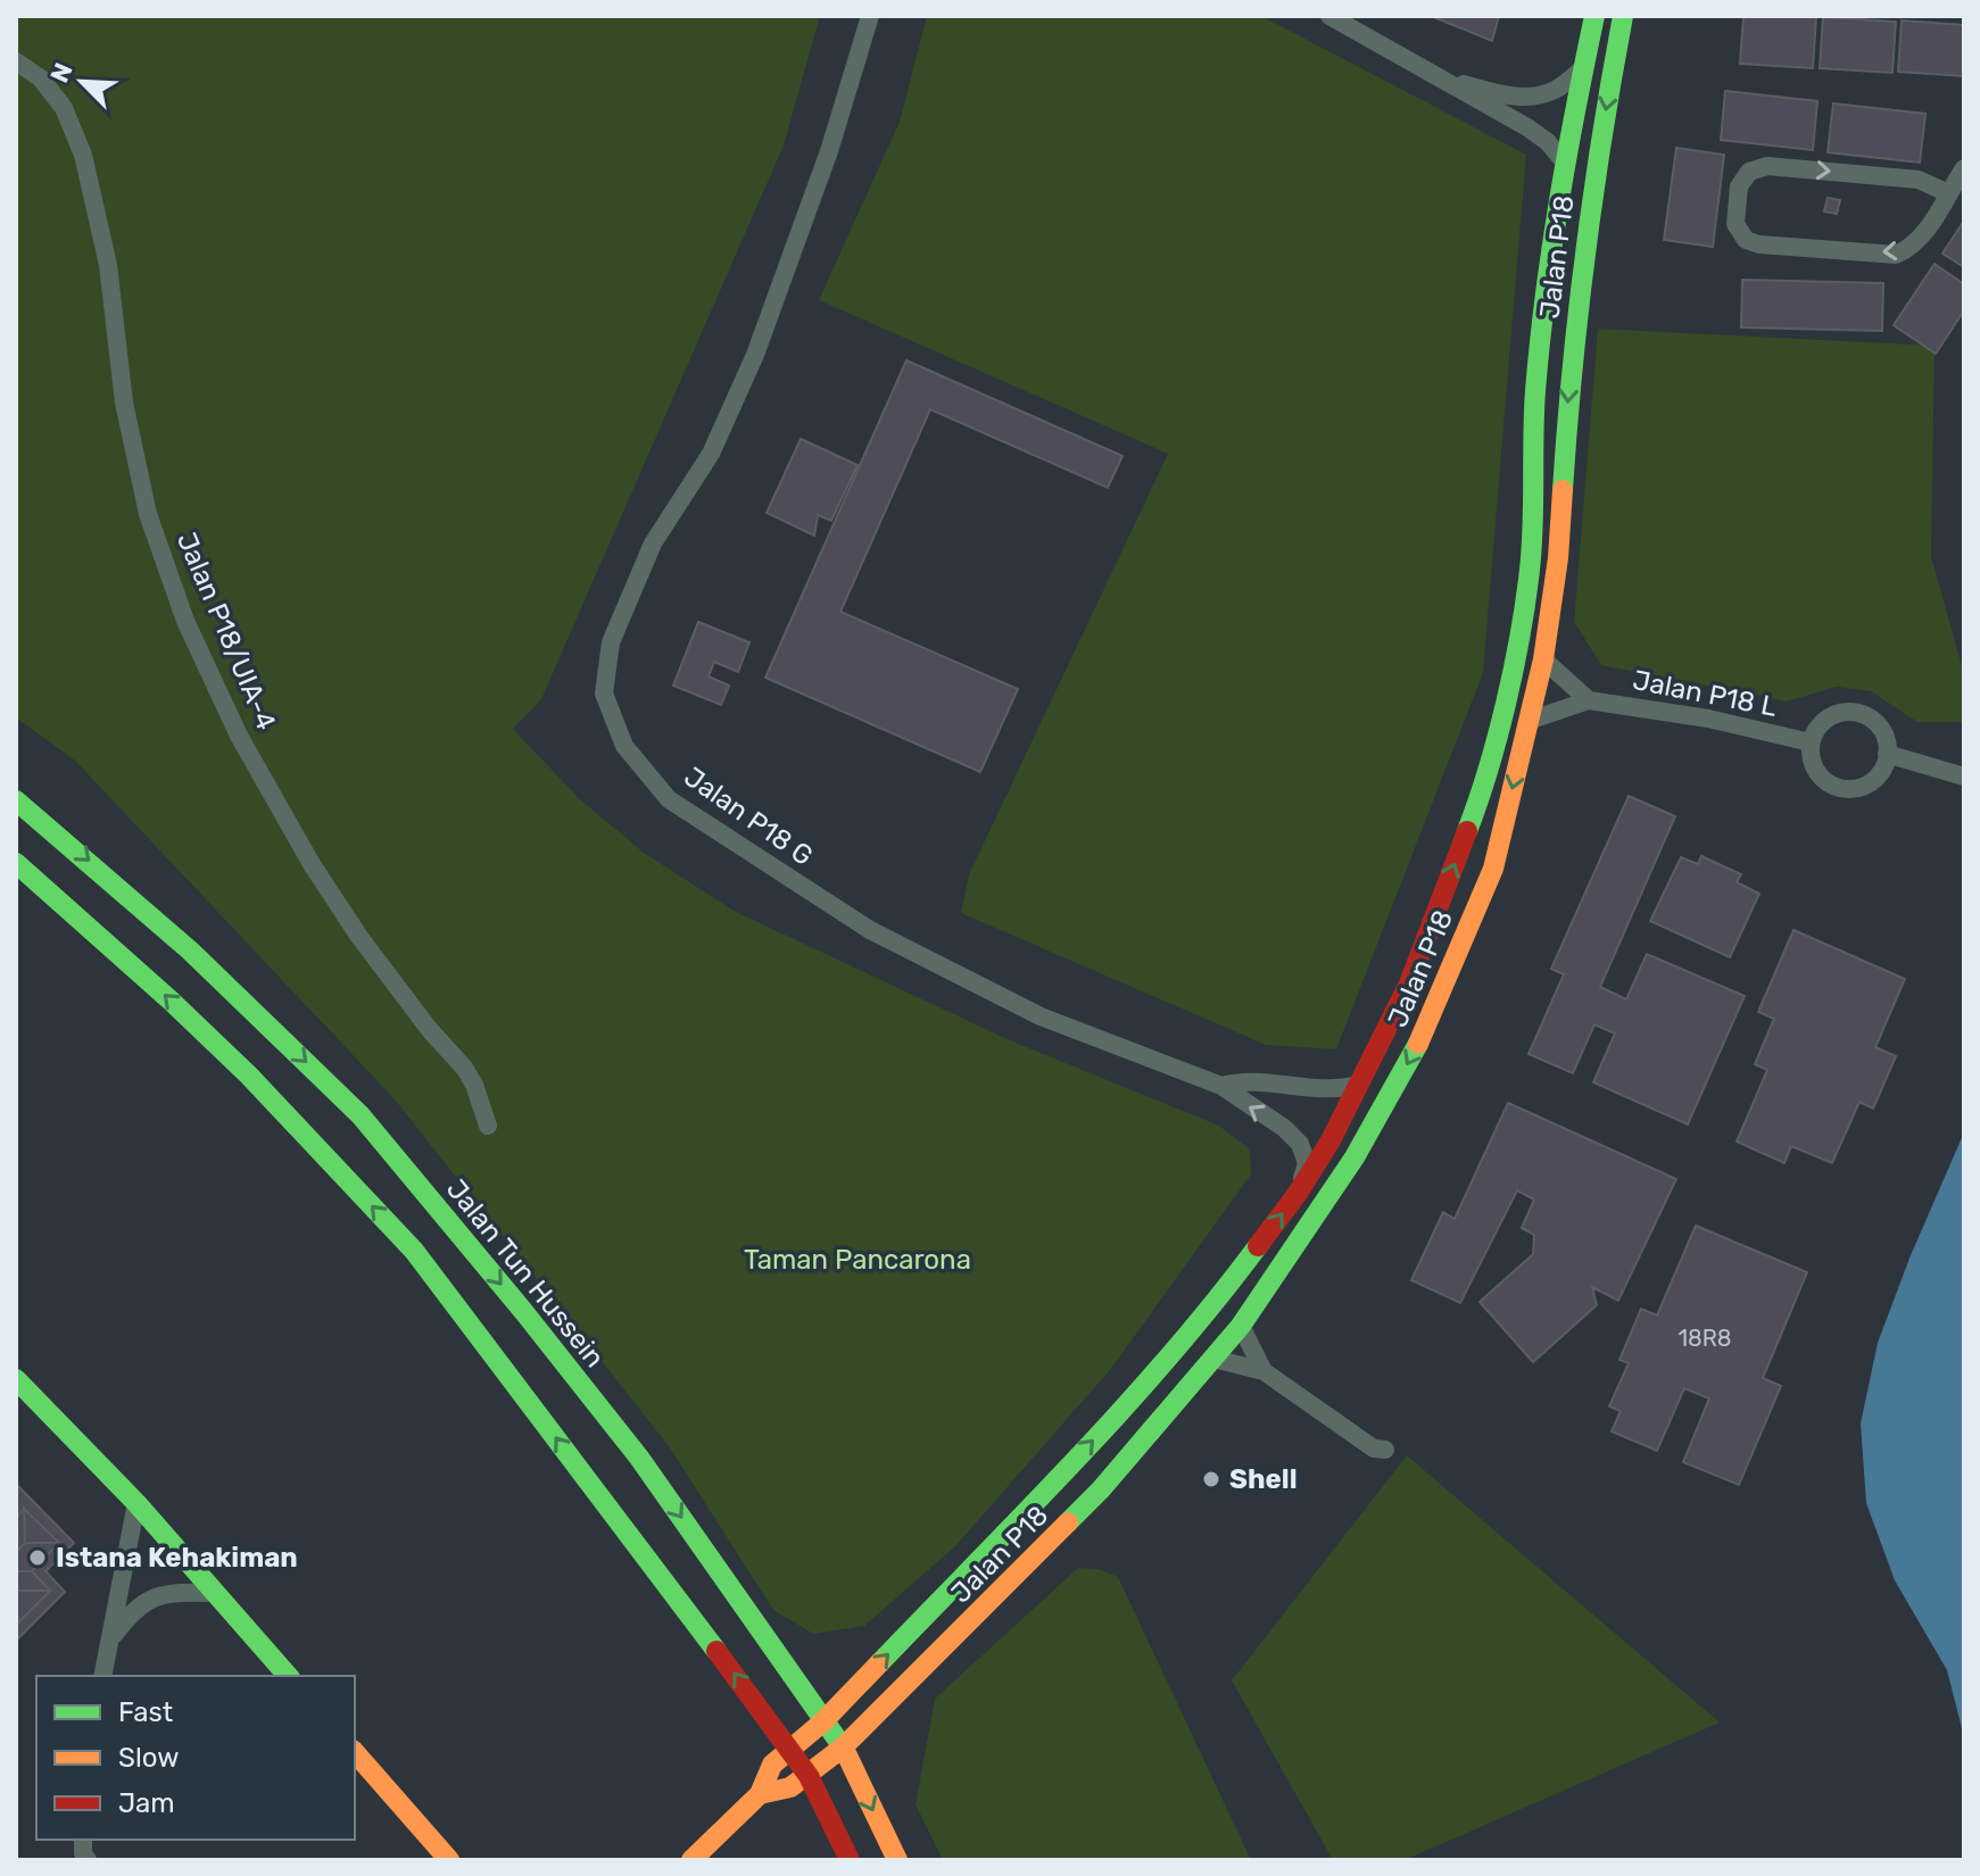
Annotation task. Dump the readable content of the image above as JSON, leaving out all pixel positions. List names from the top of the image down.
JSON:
{
  "streets": {
    "street": [
      "Jalan P18",
      "Jalan P18/UIA-4",
      "Jalan P18 L",
      "Jalan P18 G",
      "Jalan Tun Hussein"
    ]
  },
  "crossings": [
    ["Jalan P18", "Jalan P18 L"],
    ["Jalan P18", "Jalan P18 G"],
    ["Jalan P18", "Jalan Tun Hussein"]
  ],
  "parks": ["Taman Pancarona"],
  "places": ["Shell", "Istana Kehakiman"],
  "house_numbers": ["18R8"],
  "legend": ["Fast", "Slow", "Jam"],
  "north": "top left"
}
